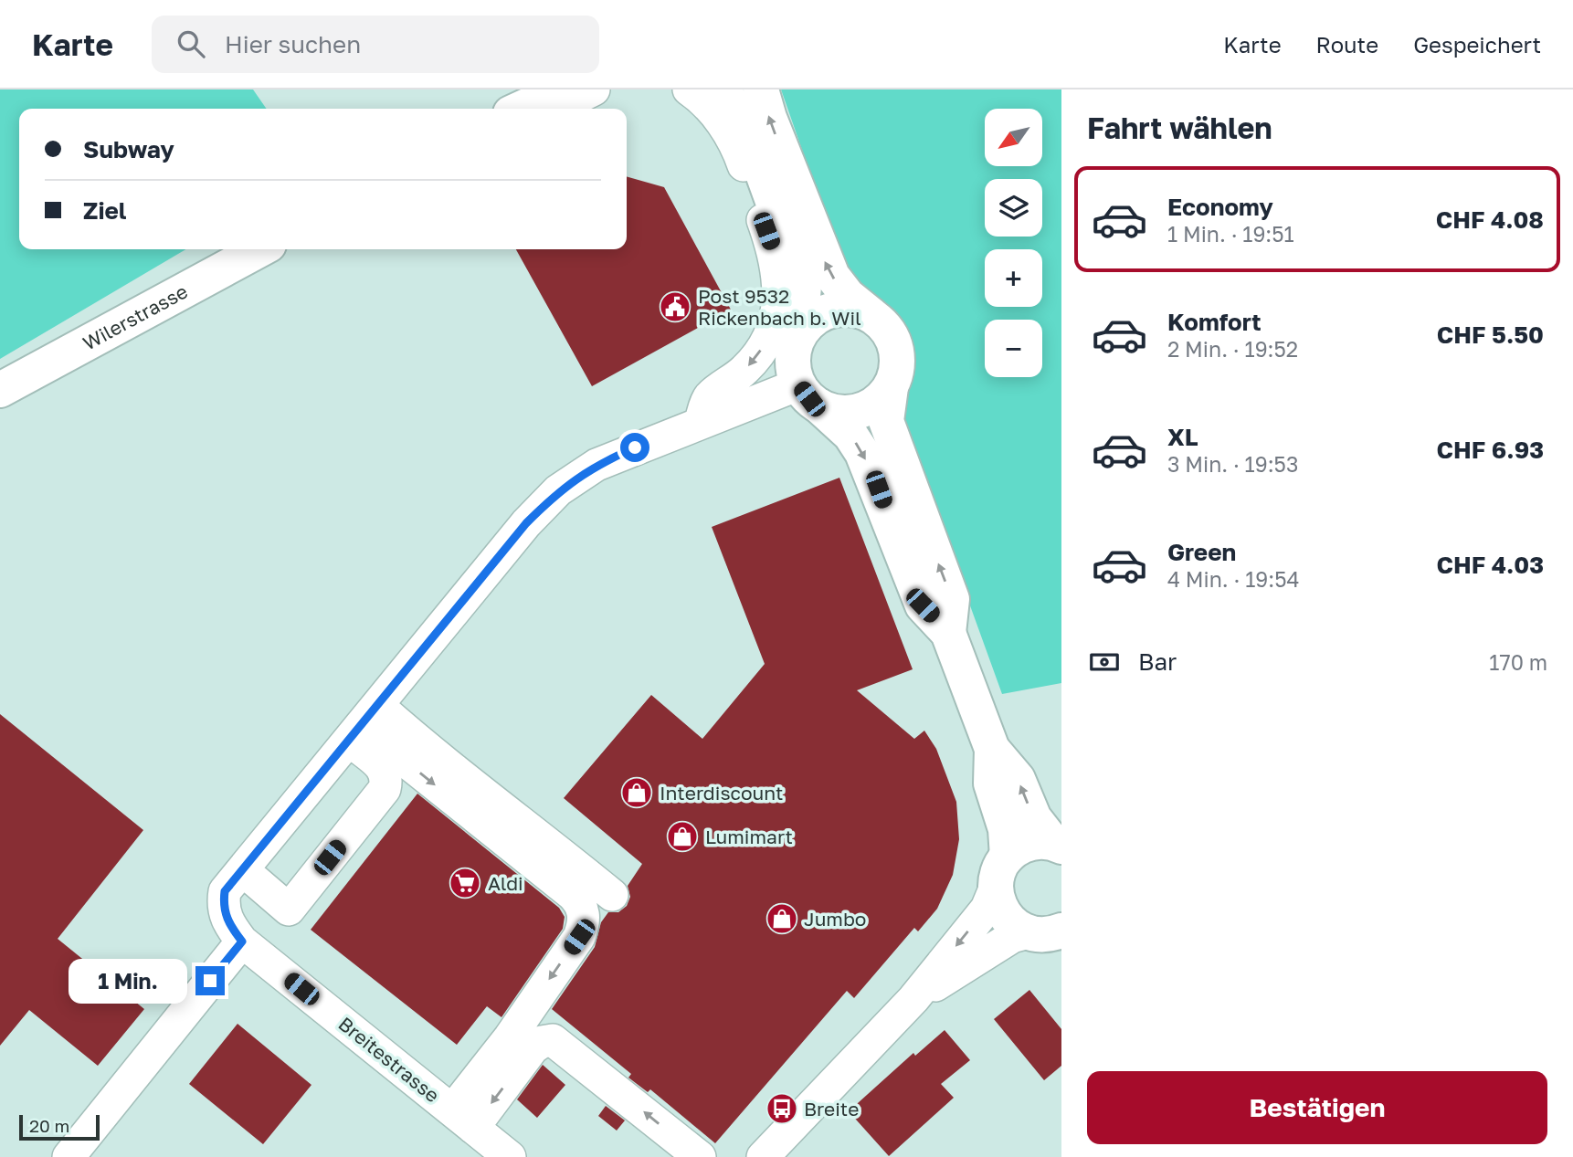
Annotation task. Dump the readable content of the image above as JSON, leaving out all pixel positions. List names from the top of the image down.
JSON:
{
  "streets": {
    "main road": ["Wilerstrasse"],
    "street": ["Breitestrasse"]
  },
  "places": {
    "public building": ["Post 9532 Rickenbach b. Wil"],
    "shop": ["Interdiscount", "Lumimart", "Jumbo"],
    "supermarket": ["Aldi"],
    "bus stop": ["Breite"]
  },
  "scale_bar": "20 m",
  "north": "bottom left",
  "page": {
    "header": "Karte",
    "search": "Hier suchen",
    "nav": ["Karte", "Route", "Gespeichert"],
    "heading": "Fahrt wählen",
    "map_buttons": ["+", "−"],
    "banner": ["Subway", "Ziel"],
    "list": [
      {
        "name": "Economy",
        "note": "1 Min. · 19:51",
        "value": "CHF 4.08"
      },
      {
        "name": "Komfort",
        "note": "2 Min. · 19:52",
        "value": "CHF 5.50"
      },
      {
        "name": "XL",
        "note": "3 Min. · 19:53",
        "value": "CHF 6.93"
      },
      {
        "name": "Green",
        "note": "4 Min. · 19:54",
        "value": "CHF 4.03"
      }
    ],
    "pay": ["Bar", "170 m"],
    "bubble": "1 Min.",
    "buttons": "Bestätigen",
    "scale": "20 m"
  }
}
